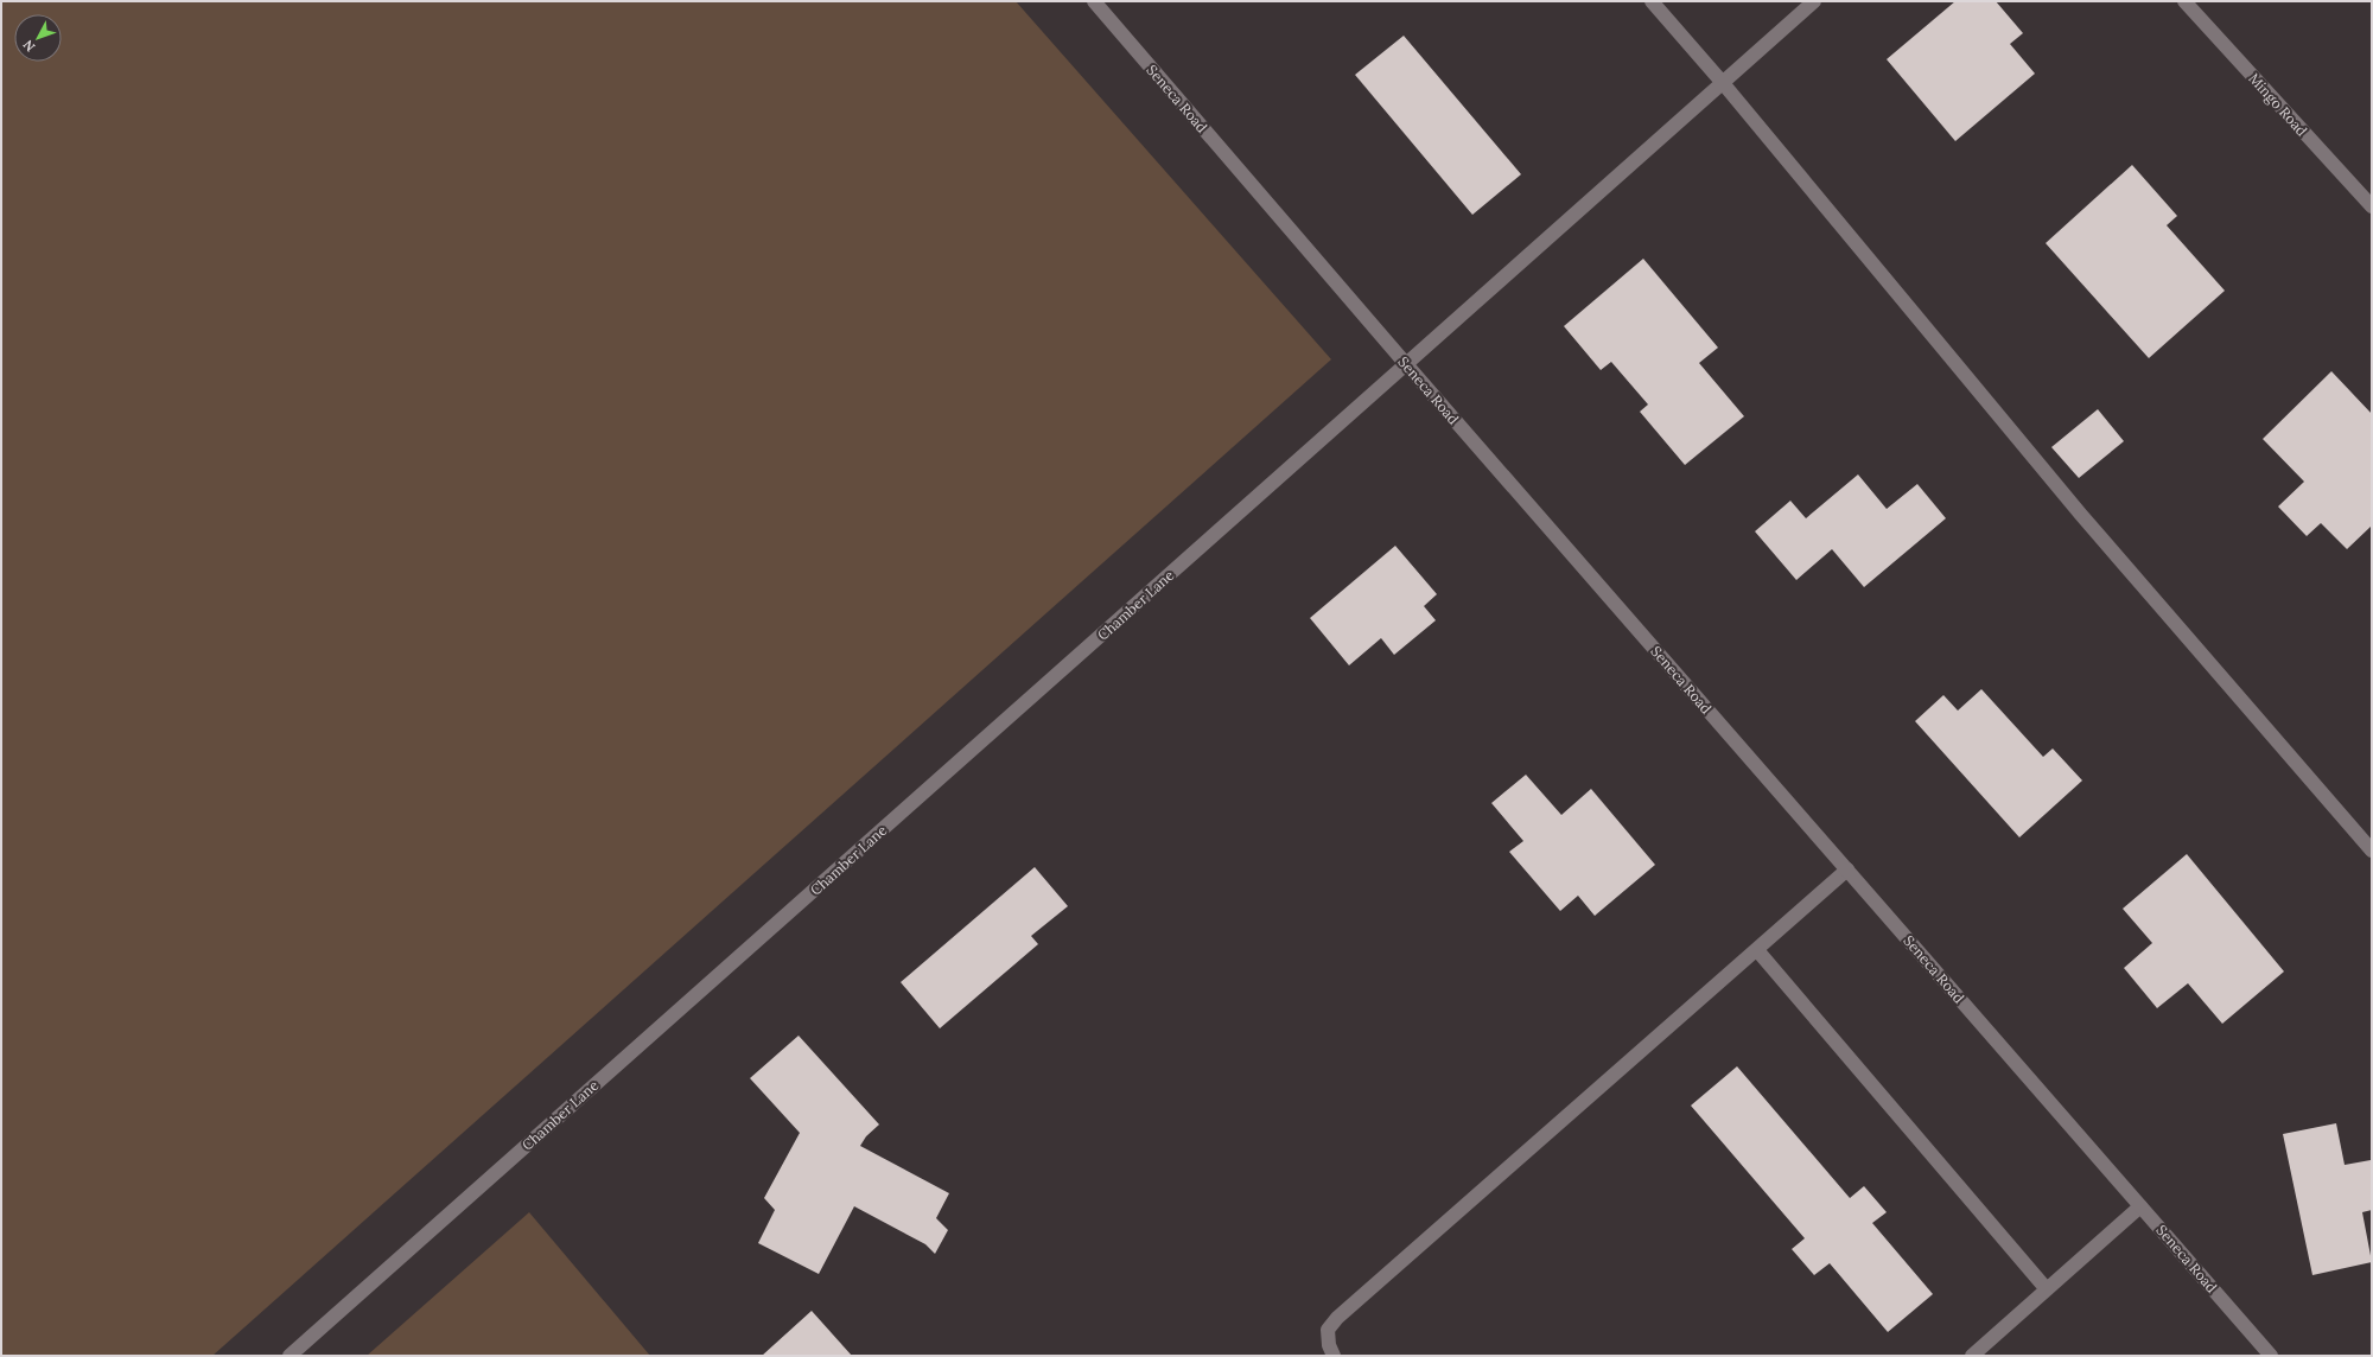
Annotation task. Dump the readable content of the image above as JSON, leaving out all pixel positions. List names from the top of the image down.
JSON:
{
  "streets": {
    "street": ["Seneca Road", "Mingo Road", "Chamber Lane"]
  },
  "crossings": [
    ["Seneca Road", "Chamber Lane"]
  ],
  "north": "bottom left"
}
